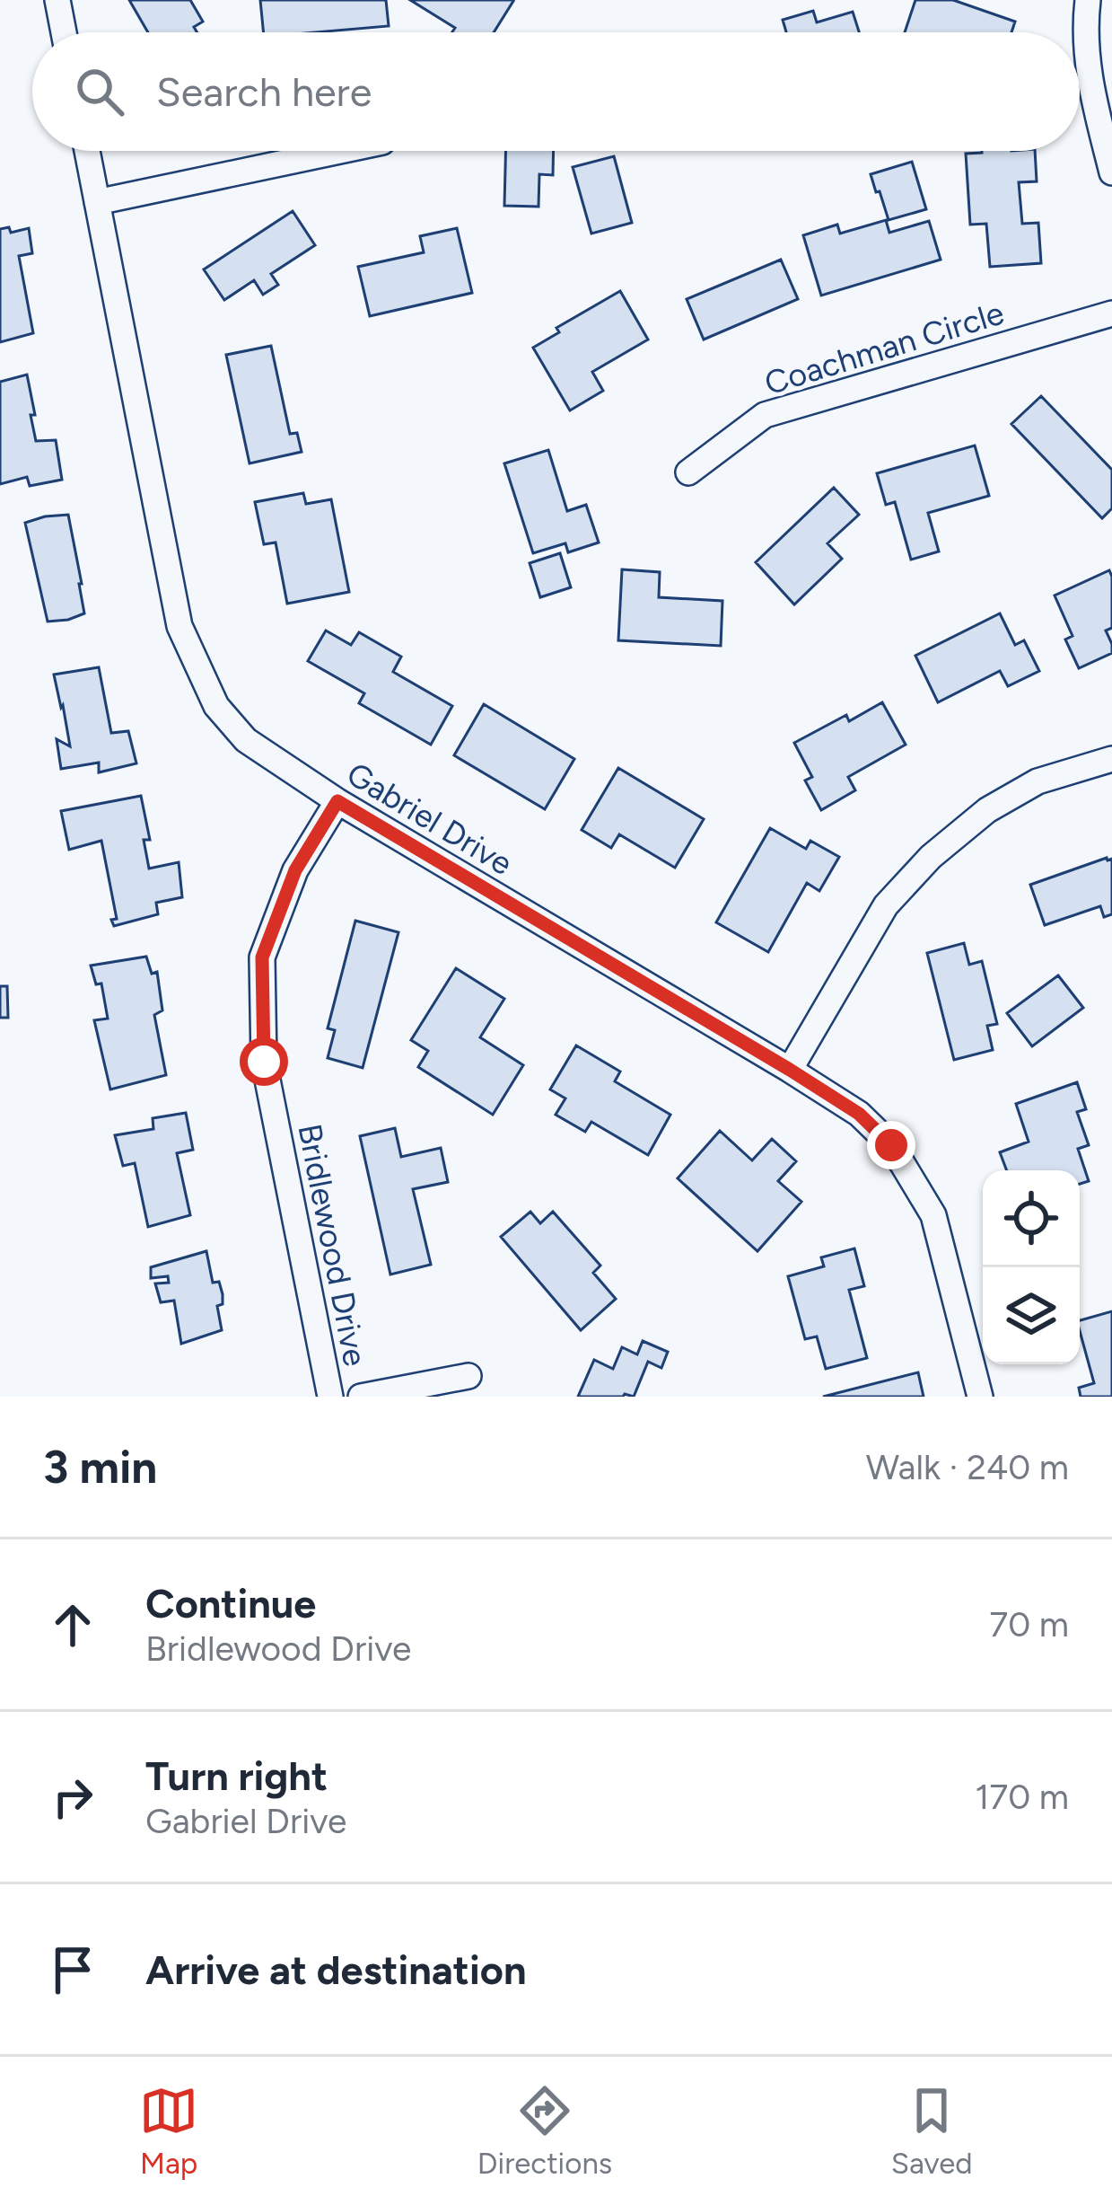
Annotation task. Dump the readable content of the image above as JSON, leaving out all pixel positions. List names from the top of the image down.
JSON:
{
  "streets": {
    "street": ["Coachman Circle", "Gabriel Drive", "Bridlewood Drive"]
  },
  "crossings": [
    ["Gabriel Drive", "Bridlewood Drive"]
  ],
  "page": {
    "search": "Search here",
    "heading": ["3 min", "Walk · 240 m"],
    "list": [
      ["Continue", "Bridlewood Drive", "70 m"],
      ["Turn right", "Gabriel Drive", "170 m"],
      "Arrive at destination"
    ],
    "nav": ["Map", "Directions", "Saved"]
  }
}
